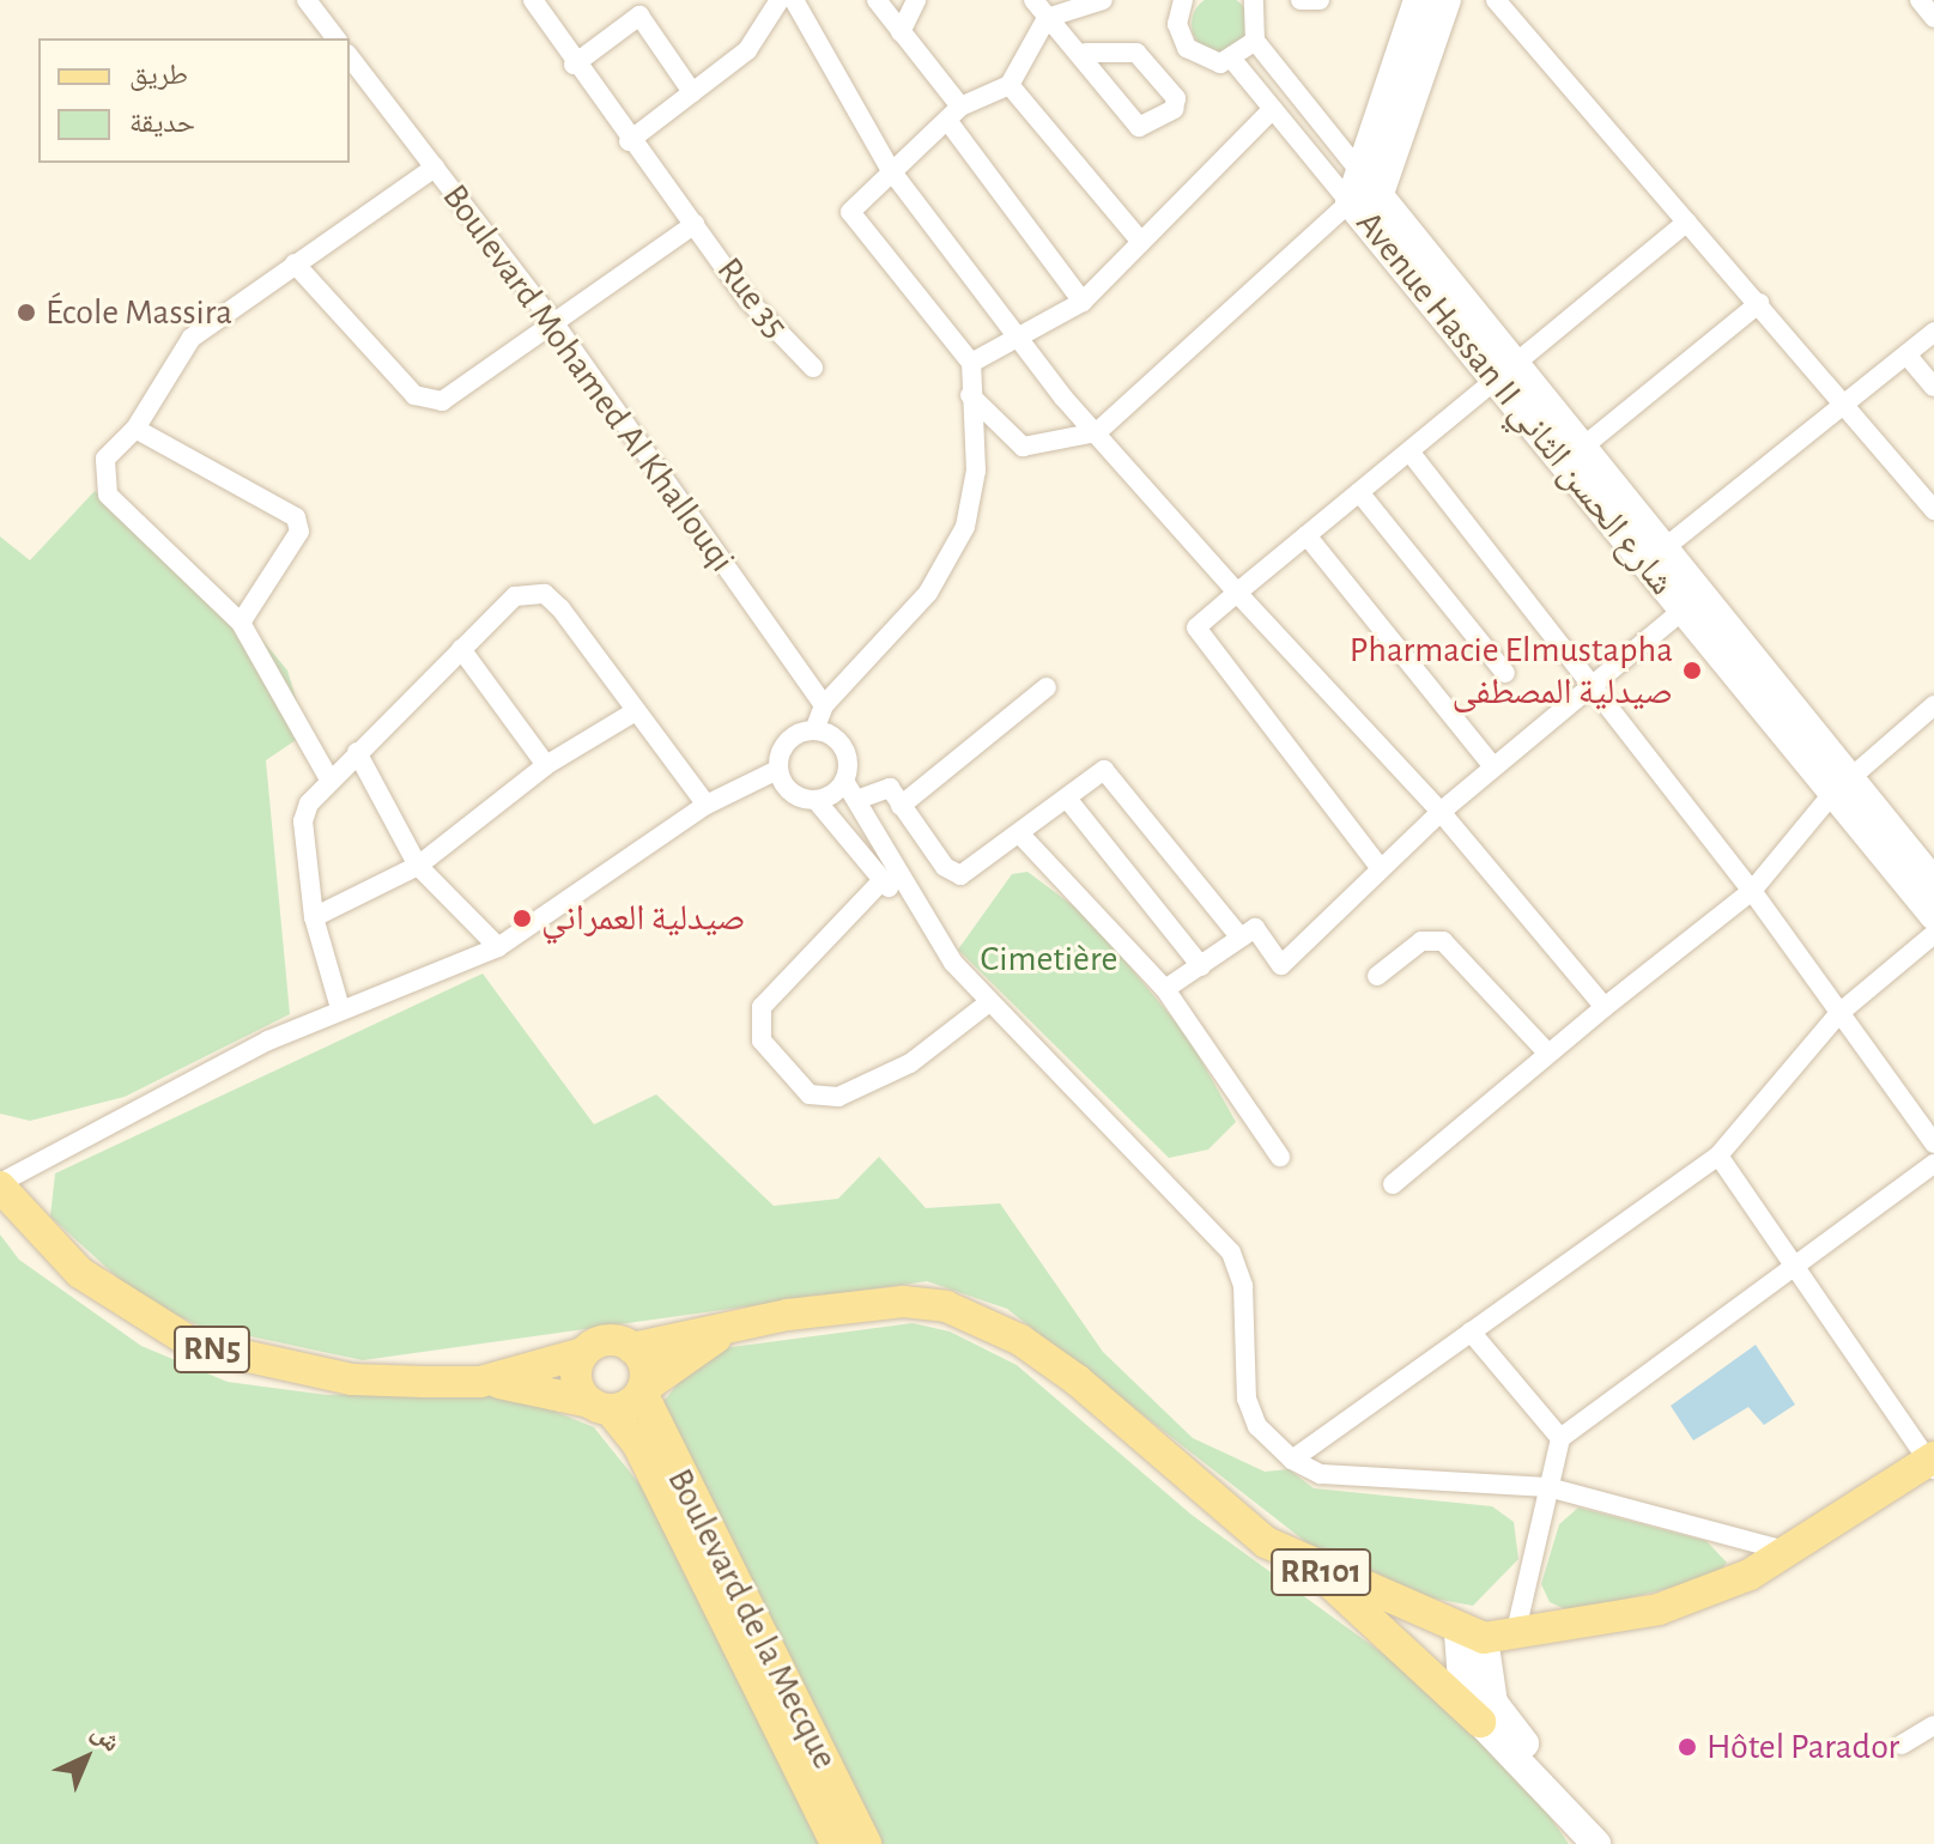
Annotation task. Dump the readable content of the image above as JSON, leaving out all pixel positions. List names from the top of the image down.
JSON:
{
  "streets": {
    "main road": ["RN5", "RR101", "Boulevard de la Mecque"],
    "street": ["Rue 35", "Boulevard Mohamed Al Khallouqi", "Avenue Hassan II شارع الحسن الثاني"]
  },
  "crossings": [
    ["RN5", "RR101"],
    ["RN5", "Boulevard de la Mecque"],
    ["RR101", "Boulevard de la Mecque"]
  ],
  "parks": ["Cimetière"],
  "places": [
    "École Massira",
    "Pharmacie Elmustapha صيدلية المصطفى",
    "صيدلية العمراني",
    "Hôtel Parador"
  ],
  "legend": ["طريق", "حديقة"],
  "north": "top right"
}
